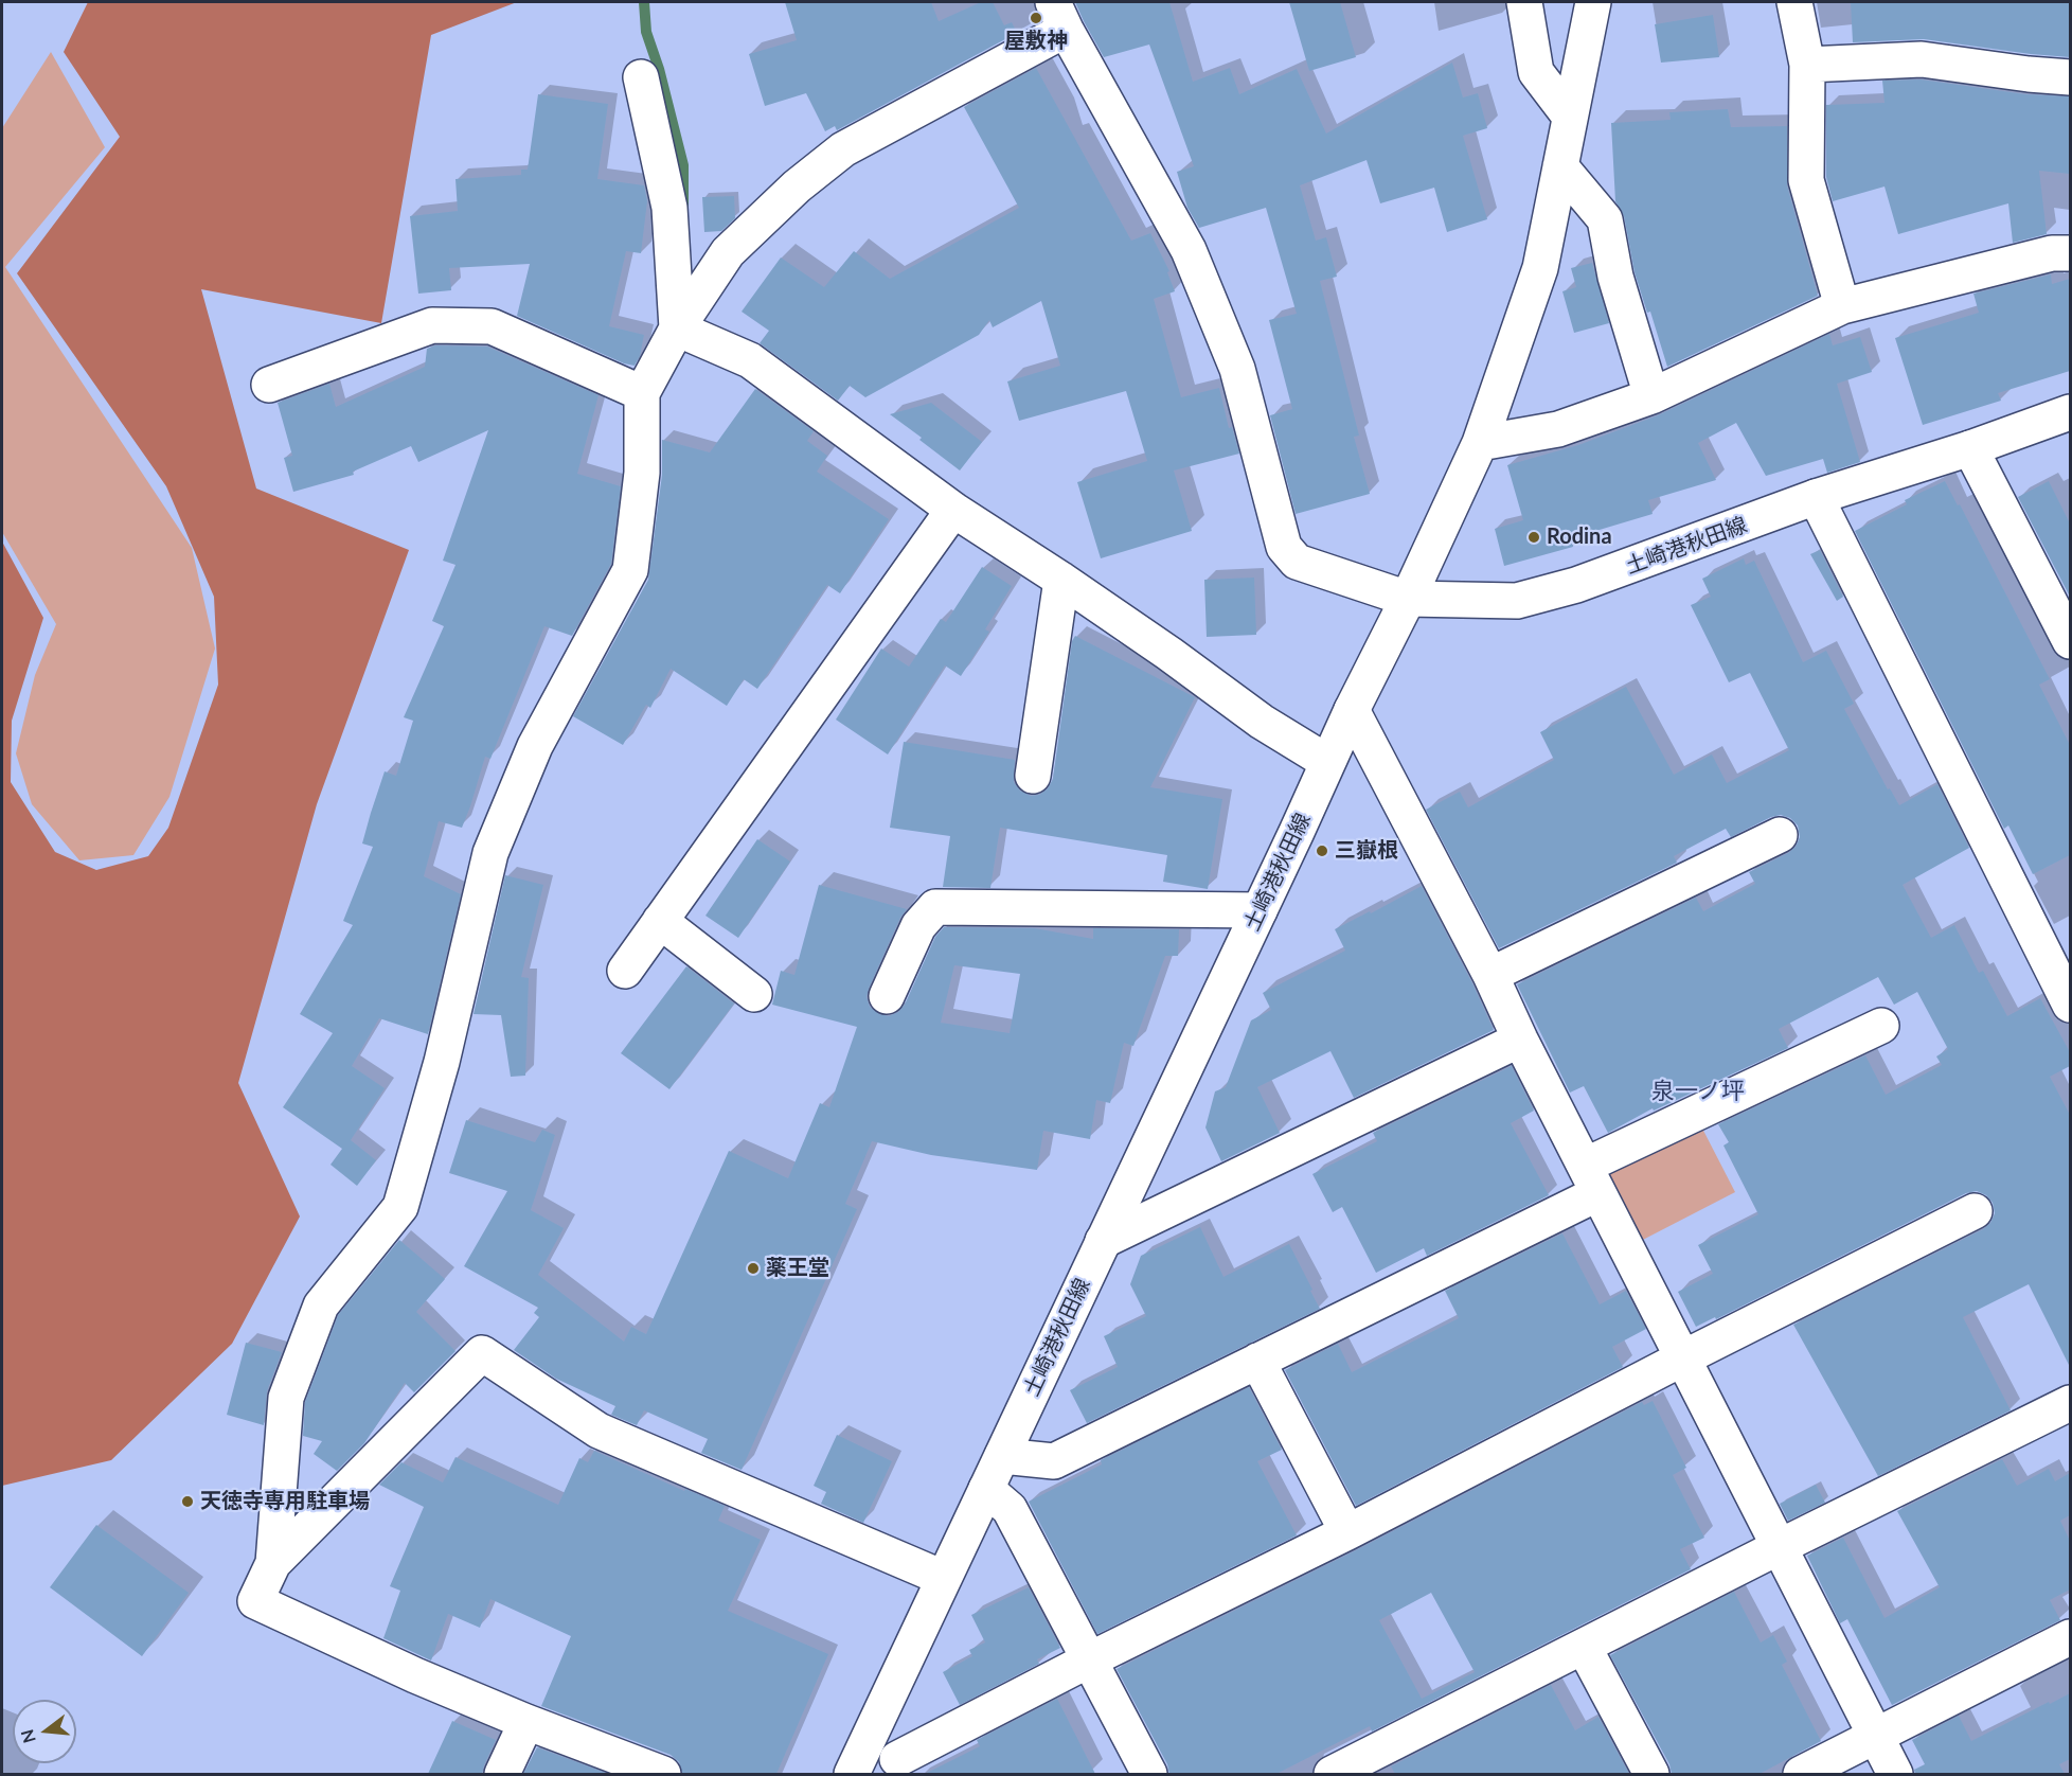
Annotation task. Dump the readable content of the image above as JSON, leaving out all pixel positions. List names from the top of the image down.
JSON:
{
  "streets": {
    "street": ["土崎港秋田線"]
  },
  "districts": ["泉一ノ坪"],
  "places": [
    "屋敷神",
    "Rodina",
    "三嶽根",
    "薬王堂",
    "天徳寺専用駐車場"
  ],
  "north": "left"
}
